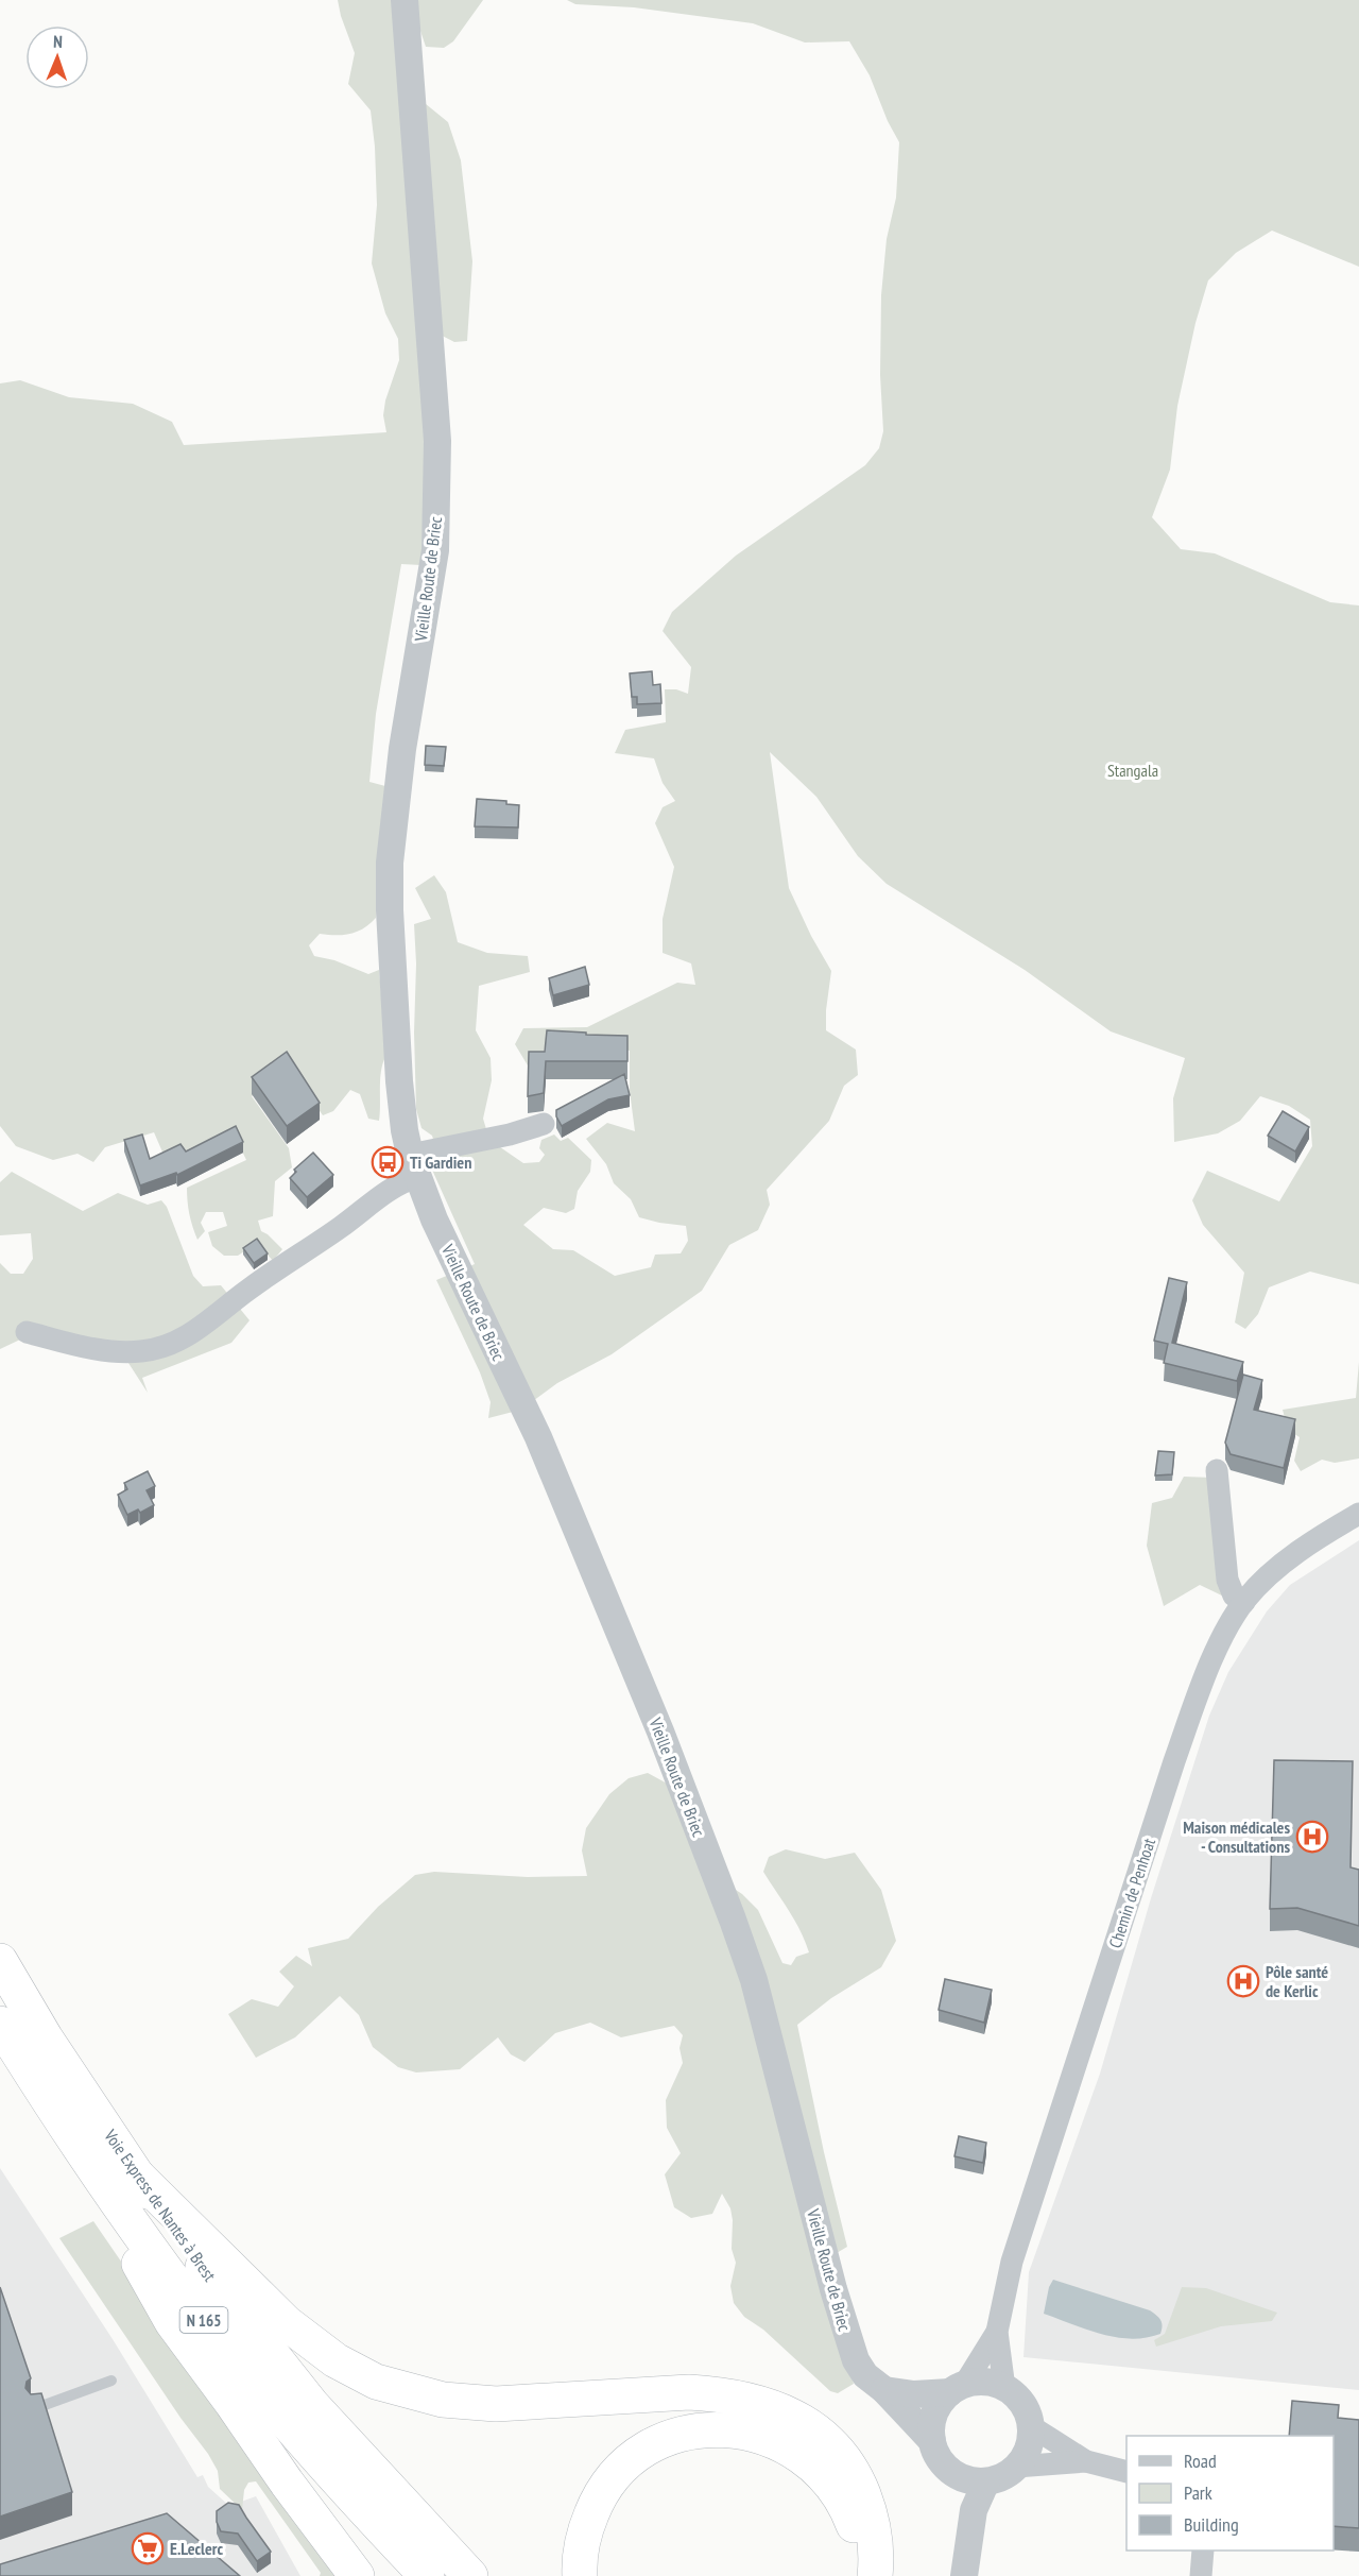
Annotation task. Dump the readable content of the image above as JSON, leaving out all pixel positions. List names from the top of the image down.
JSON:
{
  "streets": {
    "highway": ["Voie Express de Nantes à Brest", "N 165"],
    "street": ["Vieille Route de Briec", "Chemin de Penhoat"]
  },
  "crossings": [
    ["Vieille Route de Briec", "Chemin de Penhoat"]
  ],
  "parks": ["Stangala"],
  "places": {
    "bus stop": ["Ti Gardien"],
    "hospital": ["Maison médicales - Consultations", "Pôle santé de Kerlic"],
    "supermarket": ["E.Leclerc"]
  },
  "legend": ["Road", "Park", "Building"],
  "north": "top"
}
